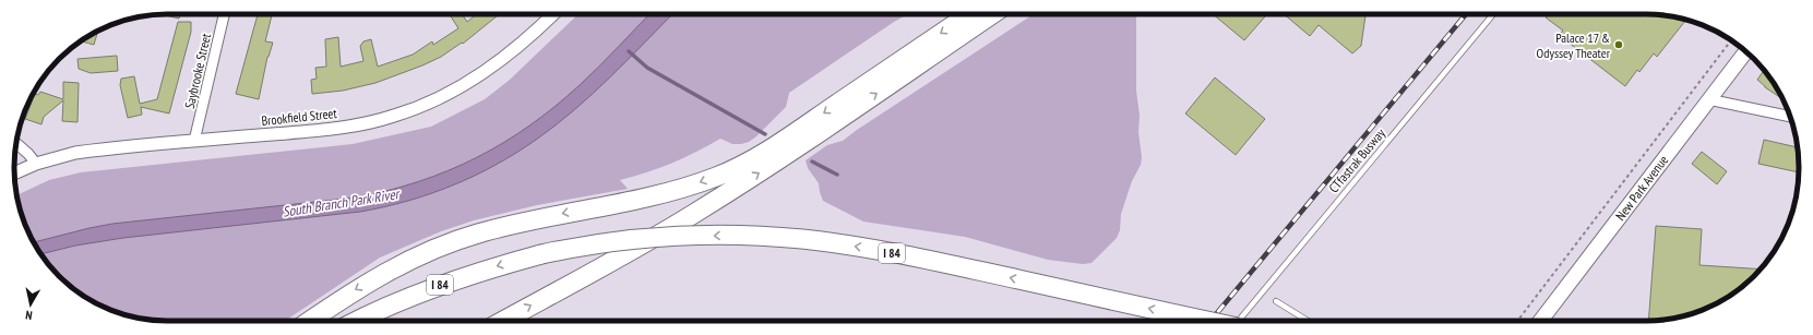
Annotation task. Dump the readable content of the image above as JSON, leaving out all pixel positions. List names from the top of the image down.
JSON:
{
  "streets": {
    "highway": ["I 84"],
    "main road": ["New Park Avenue"],
    "street": ["Saybrooke Street", "Brookfield Street"],
    "lane": ["CTfastrak Busway"]
  },
  "crossings": [
    ["Saybrooke Street", "Brookfield Street"]
  ],
  "water": ["South Branch Park River"],
  "places": ["Palace 17 & Odyssey Theater"],
  "north": "bottom"
}
